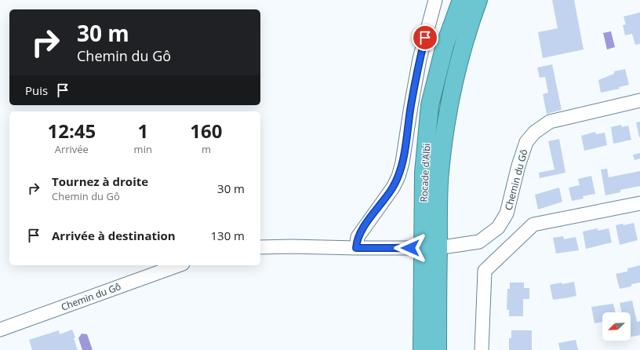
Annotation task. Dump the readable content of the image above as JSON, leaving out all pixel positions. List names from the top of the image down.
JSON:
{
  "streets": {
    "highway": ["Rocade d'Albi"],
    "street": ["Chemin du Gô"]
  },
  "north": "bottom left",
  "page": {
    "turn": ["30 m", "Chemin du Gô"],
    "then": "Puis",
    "eta": [
      "12:45",
      "Arrivée",
      "1",
      "min",
      "160",
      "m"
    ],
    "list": [
      {
        "name": "Tournez à droite",
        "note": "Chemin du Gô",
        "value": "30 m"
      },
      {
        "name": "Arrivée à destination",
        "value": "130 m"
      }
    ]
  }
}
